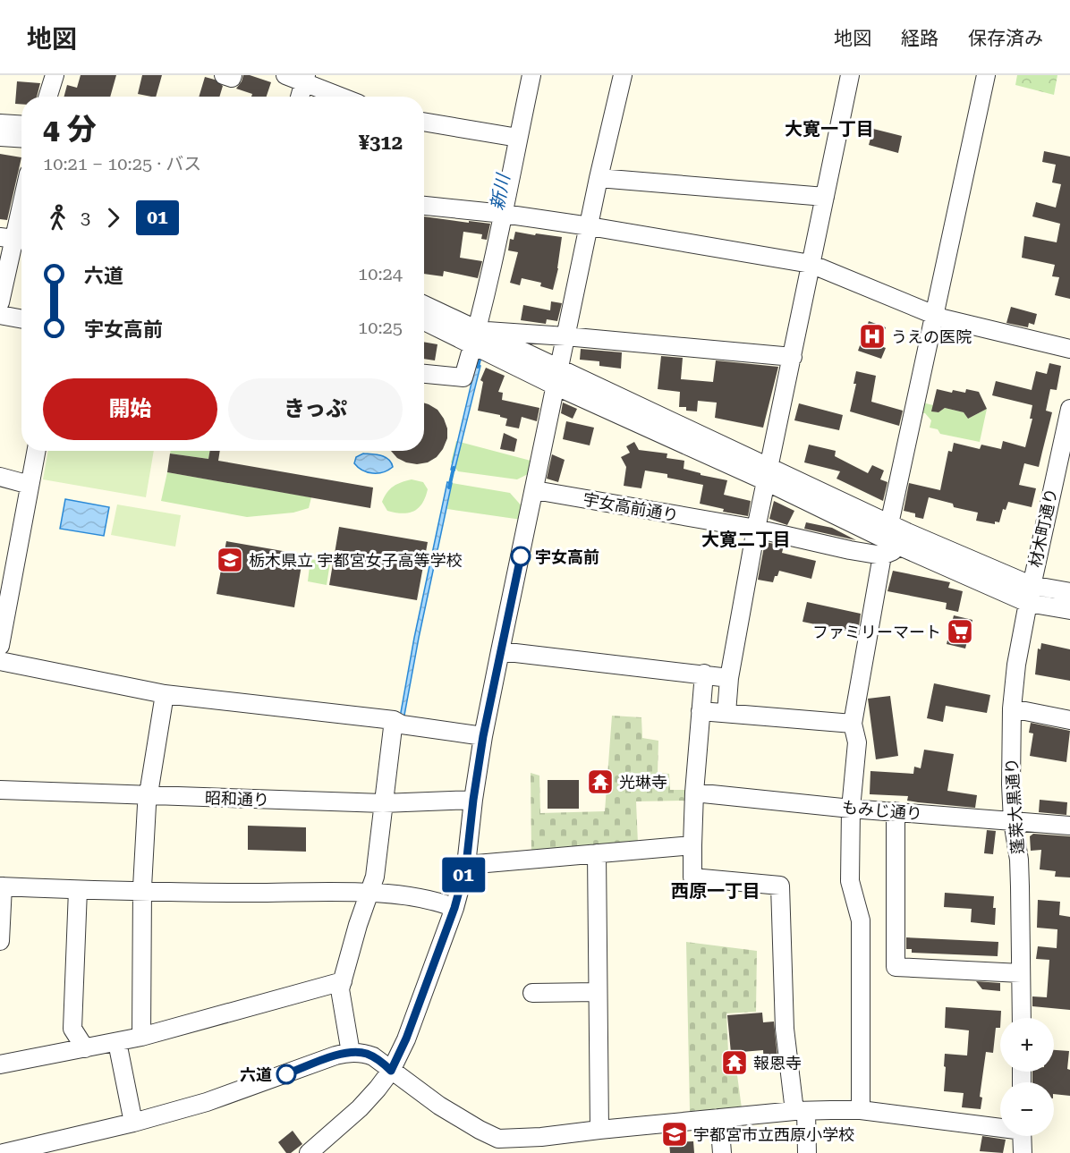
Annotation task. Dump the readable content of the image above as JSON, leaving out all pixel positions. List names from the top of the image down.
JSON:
{
  "streets": {
    "street": [
      "宇女高前通り",
      "材木町通り",
      "昭和通り",
      "蓬莱大黒通り",
      "もみじ通り"
    ]
  },
  "crossings": [
    ["材木町通り", "蓬莱大黒通り"],
    ["蓬莱大黒通り", "もみじ通り"]
  ],
  "districts": ["大寛一丁目", "大寛二丁目", "西原一丁目"],
  "water": ["新川"],
  "places": {
    "hospital": ["うえの医院"],
    "other": ["宇女高前", "六道"],
    "school or university": ["栃木県立 宇都宮女子高等学校", "宇都宮市立西原小学校"],
    "supermarket": ["ファミリーマート"],
    "temple": ["光琳寺", "報恩寺"]
  },
  "lines": ["bus line 01"],
  "page": {
    "header": "地図",
    "nav": ["地図", "経路", "保存済み"],
    "on_map": "01",
    "heading": ["4 分", "10:21 – 10:25 · バス", "¥312"],
    "legs": ["3", "01"],
    "list": [
      {
        "name": "六道",
        "value": "10:24"
      },
      {
        "name": "宇女高前",
        "value": "10:25"
      }
    ],
    "buttons": ["開始", "きっぷ"],
    "map_buttons": ["+", "−"]
  }
}
